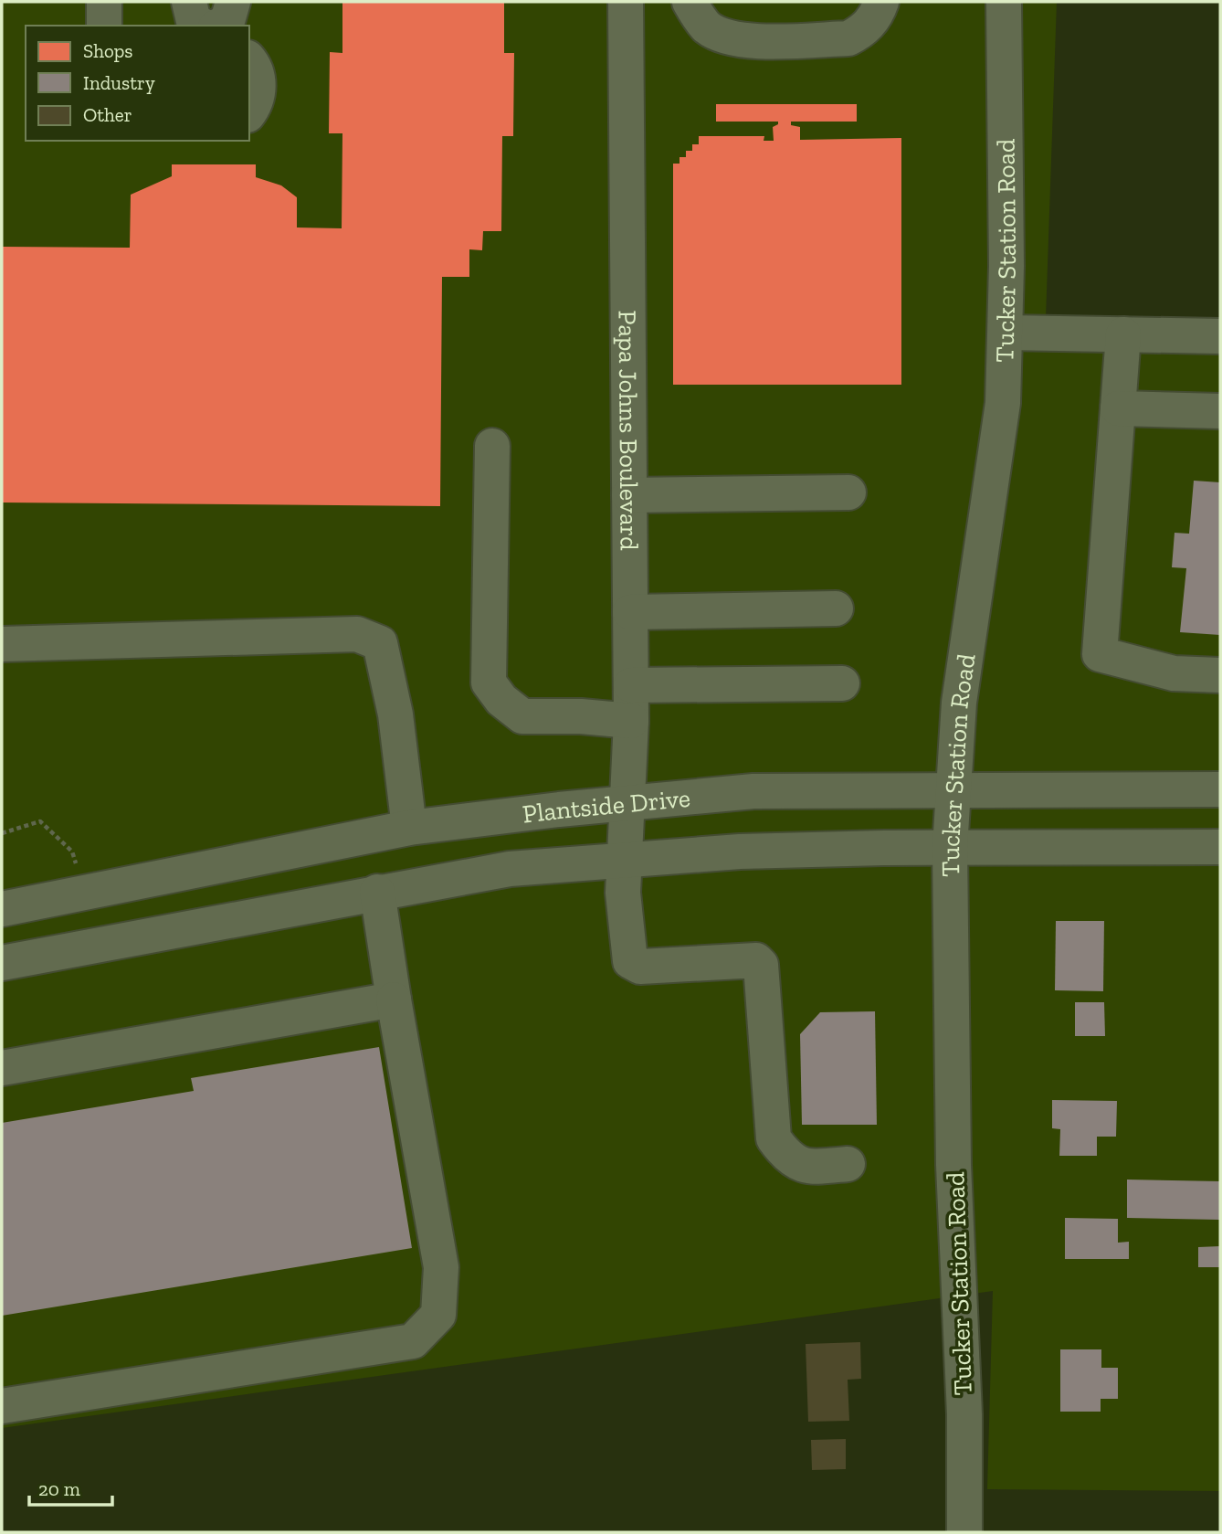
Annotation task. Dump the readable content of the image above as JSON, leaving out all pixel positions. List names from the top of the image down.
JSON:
{
  "streets": {
    "street": ["Tucker Station Road", "Papa Johns Boulevard", "Plantside Drive"]
  },
  "crossings": [
    ["Tucker Station Road", "Plantside Drive"],
    ["Papa Johns Boulevard", "Plantside Drive"]
  ],
  "legend": ["Shops", "Industry", "Other"],
  "scale_bar": "20 m"
}
